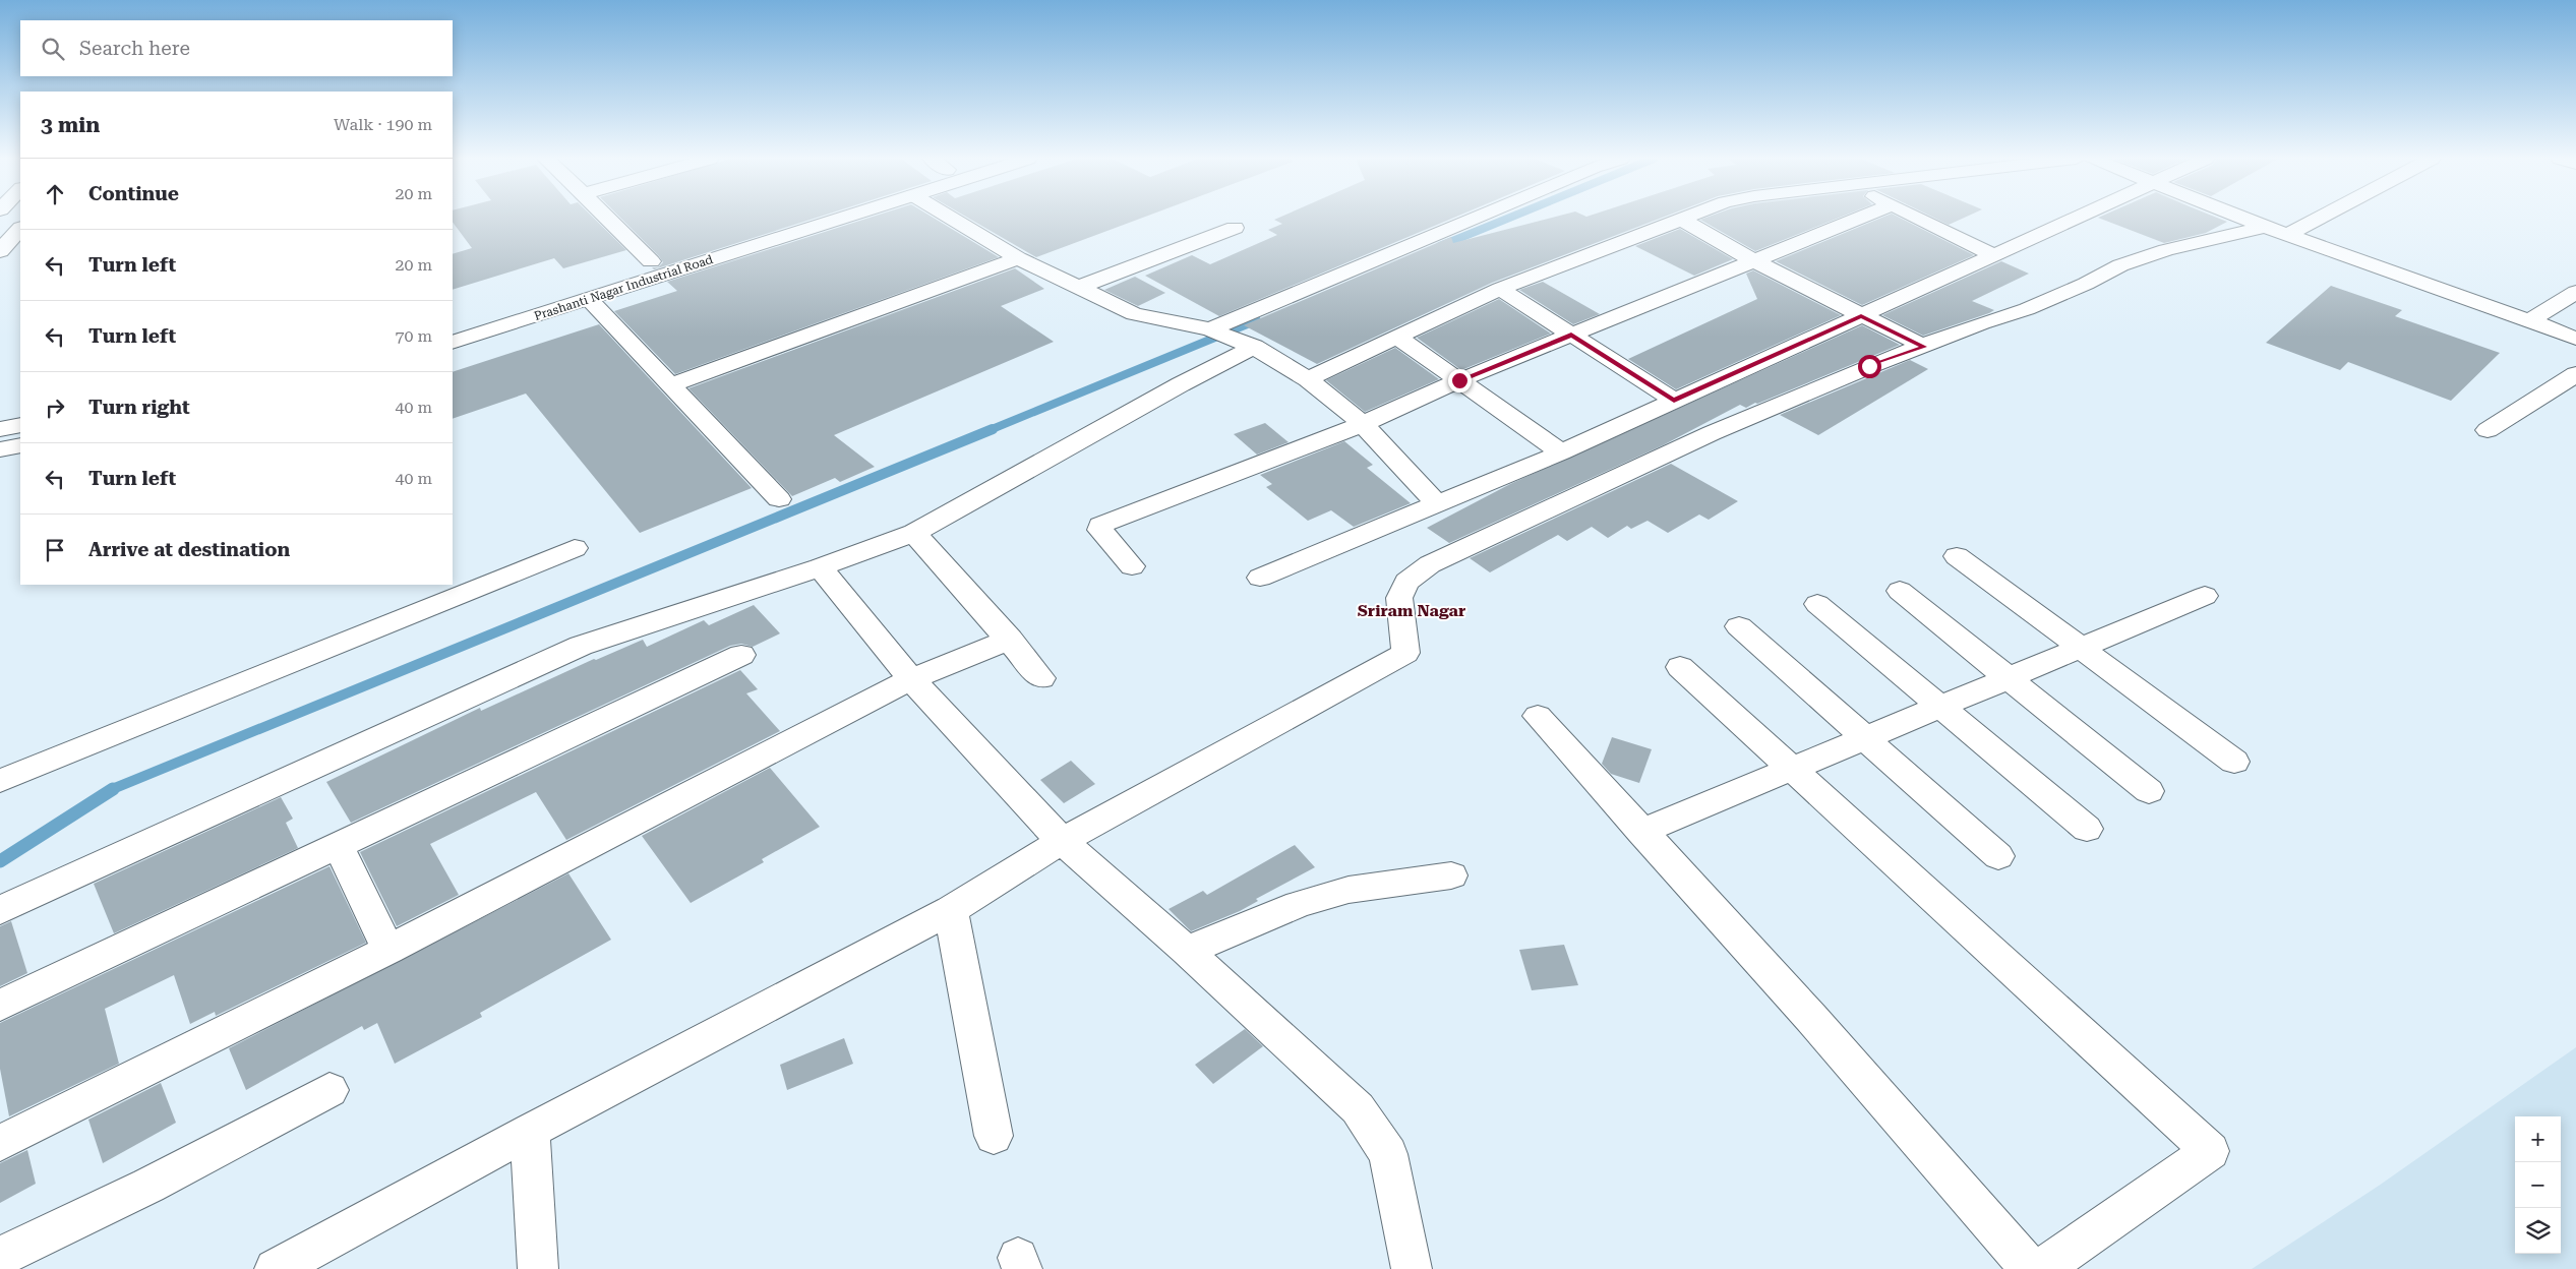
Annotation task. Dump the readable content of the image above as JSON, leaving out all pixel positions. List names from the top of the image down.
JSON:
{
  "streets": {
    "street": ["Prashanti Nagar Industrial Road"]
  },
  "districts": ["Sriram Nagar"],
  "page": {
    "search": "Search here",
    "heading": ["3 min", "Walk · 190 m"],
    "list": [
      ["Continue", "20 m"],
      ["Turn left", "20 m"],
      ["Turn left", "70 m"],
      ["Turn right", "40 m"],
      ["Turn left", "40 m"],
      "Arrive at destination"
    ],
    "map_buttons": ["+", "−"]
  }
}
